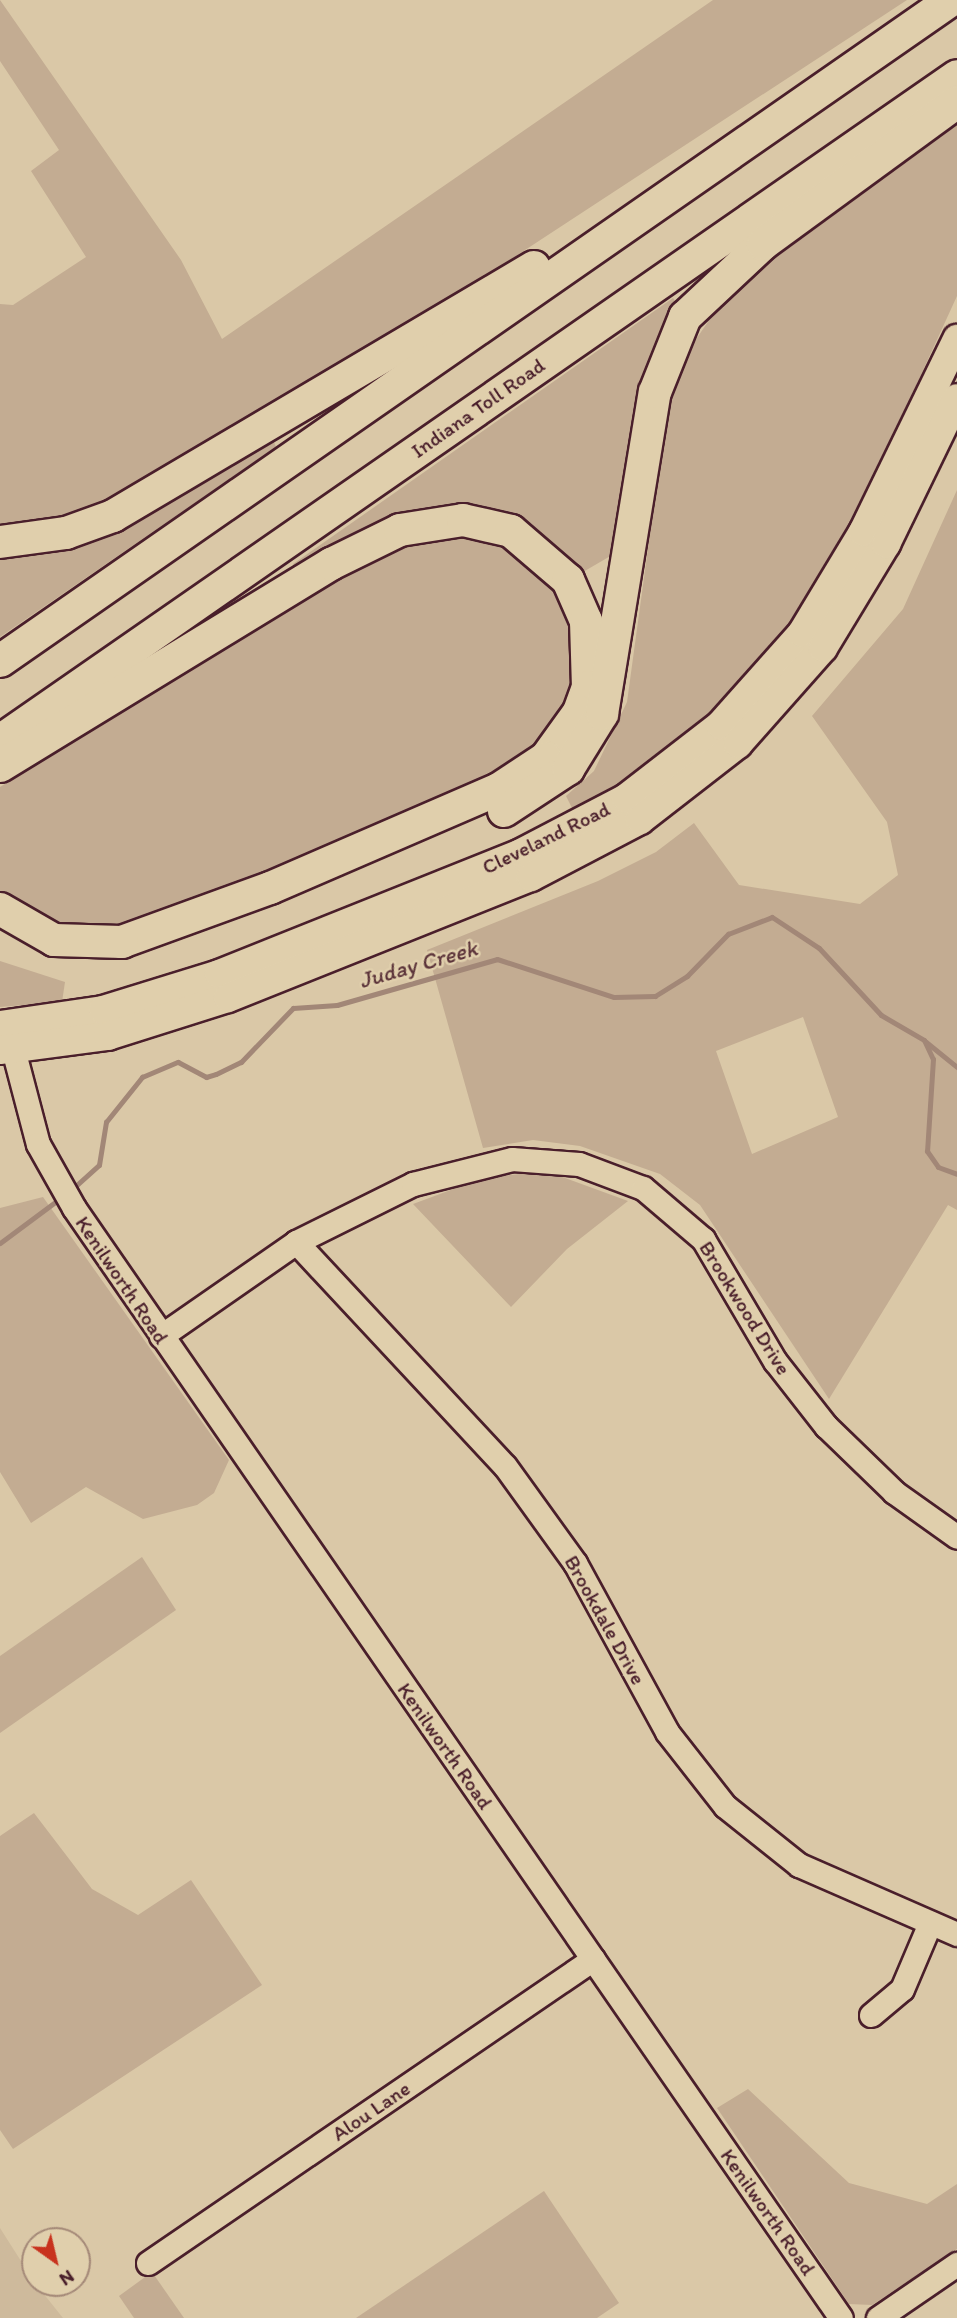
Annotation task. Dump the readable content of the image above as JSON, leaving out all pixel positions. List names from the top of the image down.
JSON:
{
  "streets": {
    "highway": ["Indiana Toll Road"],
    "main road": ["Cleveland Road"],
    "street": [
      "Kenilworth Road",
      "Brookwood Drive",
      "Brookdale Drive",
      "Alou Lane"
    ]
  },
  "crossings": [
    ["Cleveland Road", "Kenilworth Road"],
    ["Kenilworth Road", "Brookwood Drive"],
    ["Kenilworth Road", "Alou Lane"],
    ["Brookwood Drive", "Brookdale Drive"]
  ],
  "water": ["Juday Creek"],
  "north": "bottom right"
}
